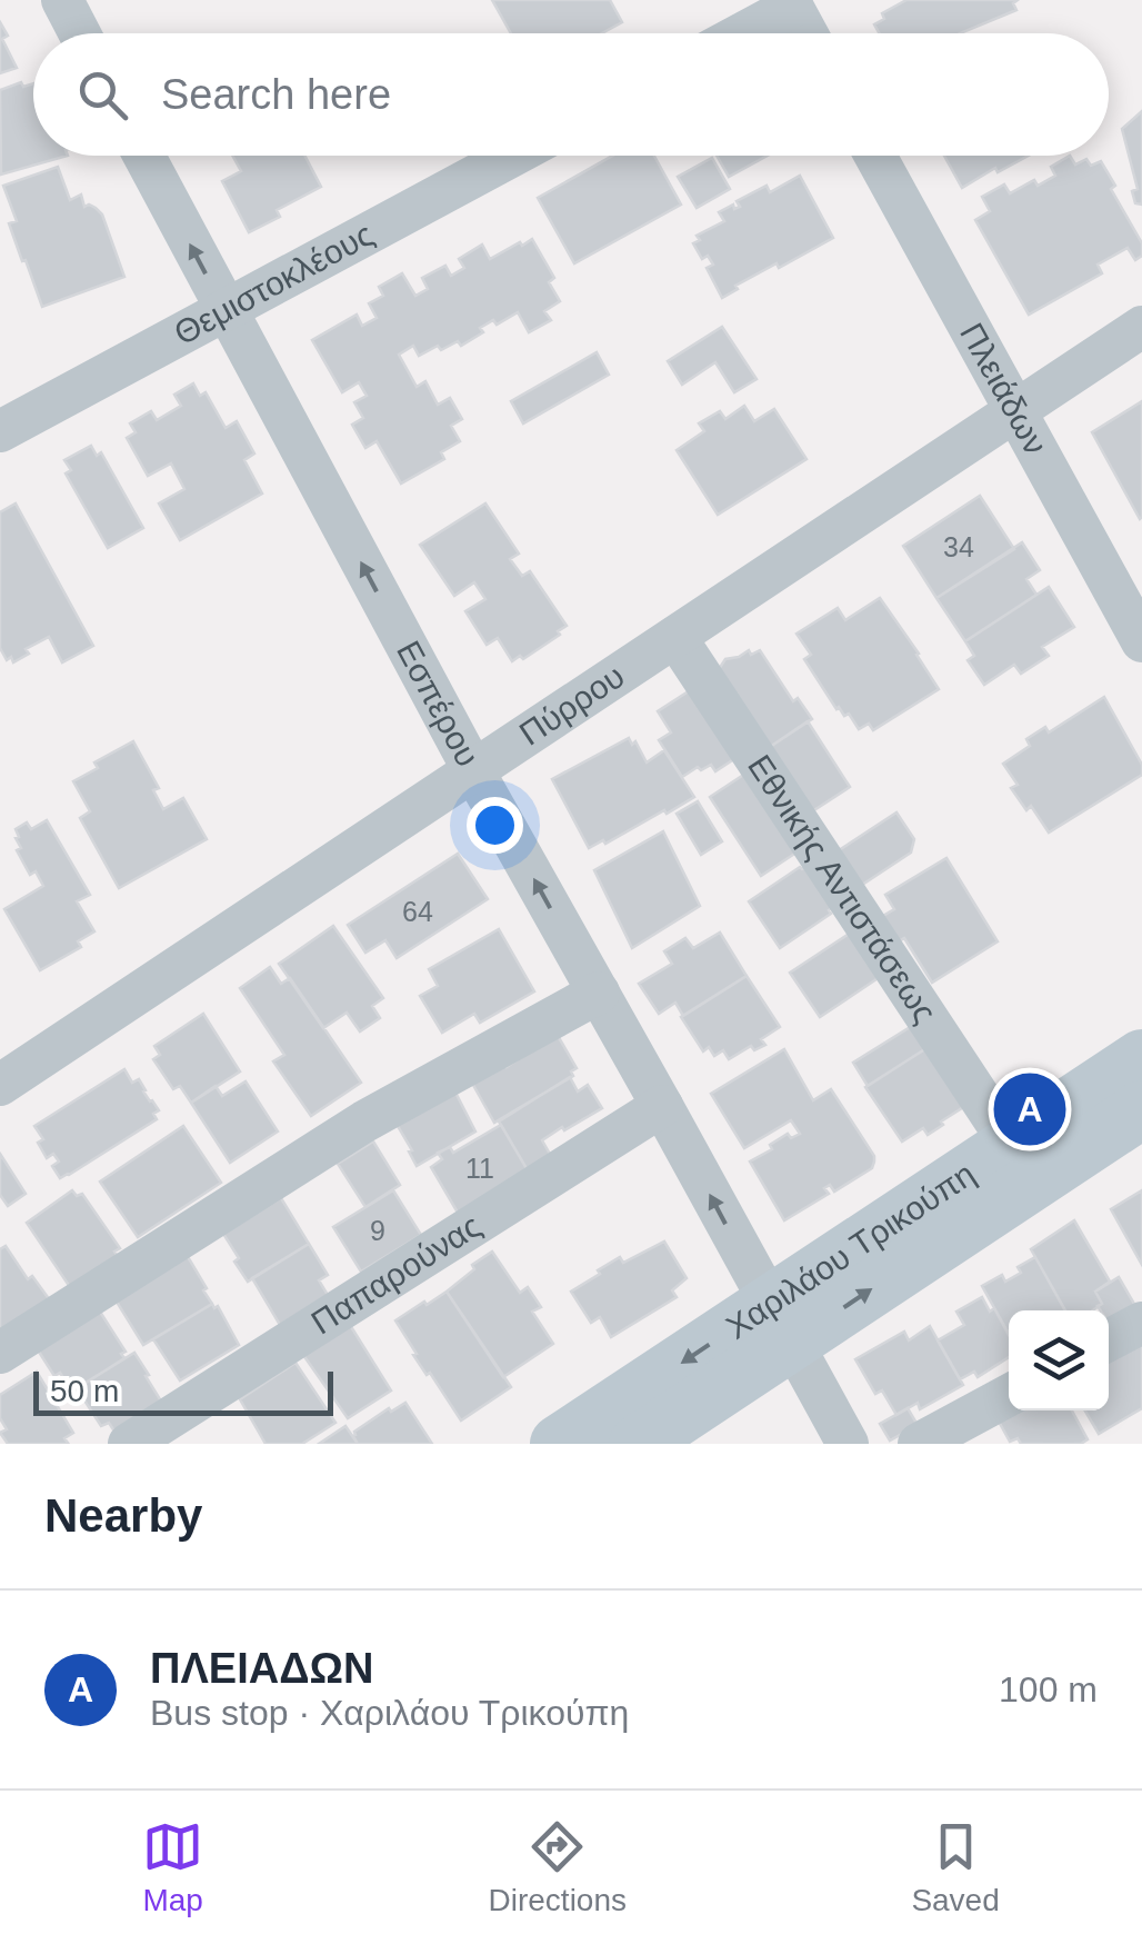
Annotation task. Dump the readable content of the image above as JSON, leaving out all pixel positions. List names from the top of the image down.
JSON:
{
  "streets": {
    "main road": ["Χαριλάου Τρικούπη"],
    "street": [
      "Θεμιστοκλέους",
      "Πλειάδων",
      "Εσπέρου",
      "Πύρρου",
      "Εθνικής Αντιστάσεως",
      "Παπαρούνας"
    ]
  },
  "crossings": [
    ["Θεμιστοκλέους", "Εσπέρου"],
    ["Πλειάδων", "Πύρρου"],
    ["Εσπέρου", "Πύρρου"],
    ["Εσπέρου", "Χαριλάου Τρικούπη"],
    ["Εσπέρου", "Παπαρούνας"],
    ["Πύρρου", "Εθνικής Αντιστάσεως"],
    ["Εθνικής Αντιστάσεως", "Χαριλάου Τρικούπη"]
  ],
  "one_way": ["Εσπέρου"],
  "house_numbers": [
    "34",
    "64",
    "11",
    "9"
  ],
  "scale_bar": "50 m",
  "page": {
    "search": "Search here",
    "pins": "A",
    "scale": "50 m",
    "heading": "Nearby",
    "list": [
      {
        "mark": "A",
        "name": "ΠΛΕΙΑΔΩΝ",
        "note": "Bus stop · Χαριλάου Τρικούπη",
        "value": "100 m"
      }
    ],
    "nav": ["Map", "Directions", "Saved"]
  }
}
